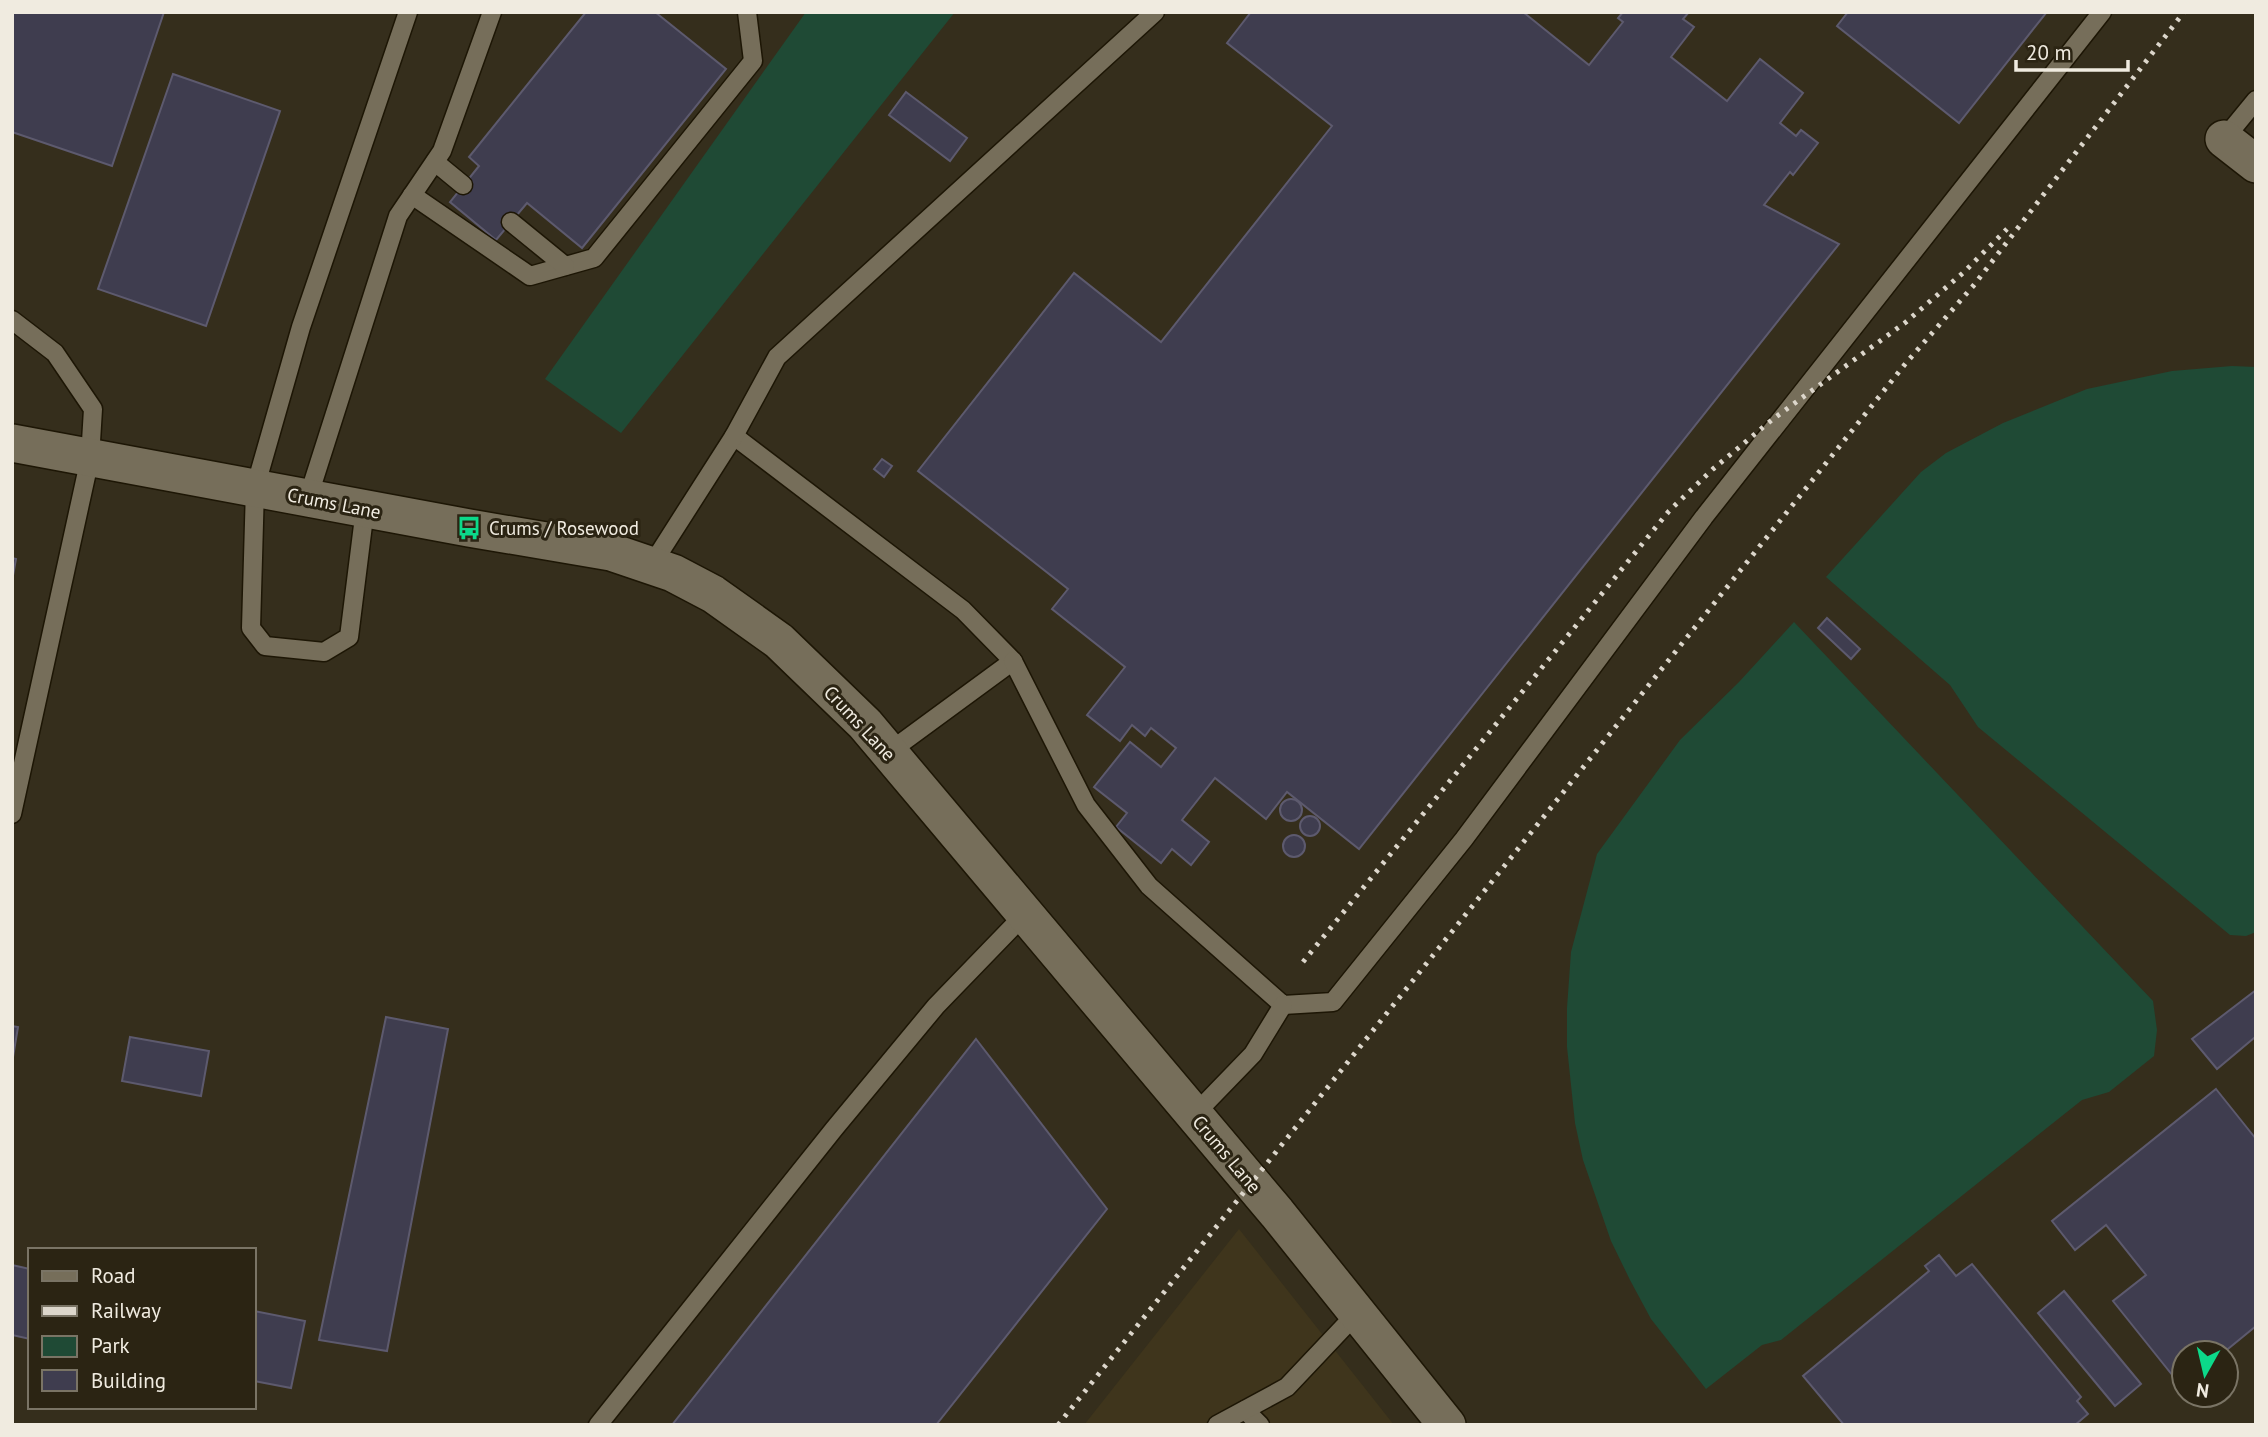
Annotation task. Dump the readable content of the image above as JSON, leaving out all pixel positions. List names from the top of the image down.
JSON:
{
  "streets": {
    "street": ["Crums Lane"]
  },
  "places": {
    "bus stop": ["Crums / Rosewood"]
  },
  "legend": [
    "Road",
    "Railway",
    "Park",
    "Building"
  ],
  "scale_bar": "20 m",
  "north": "bottom"
}
